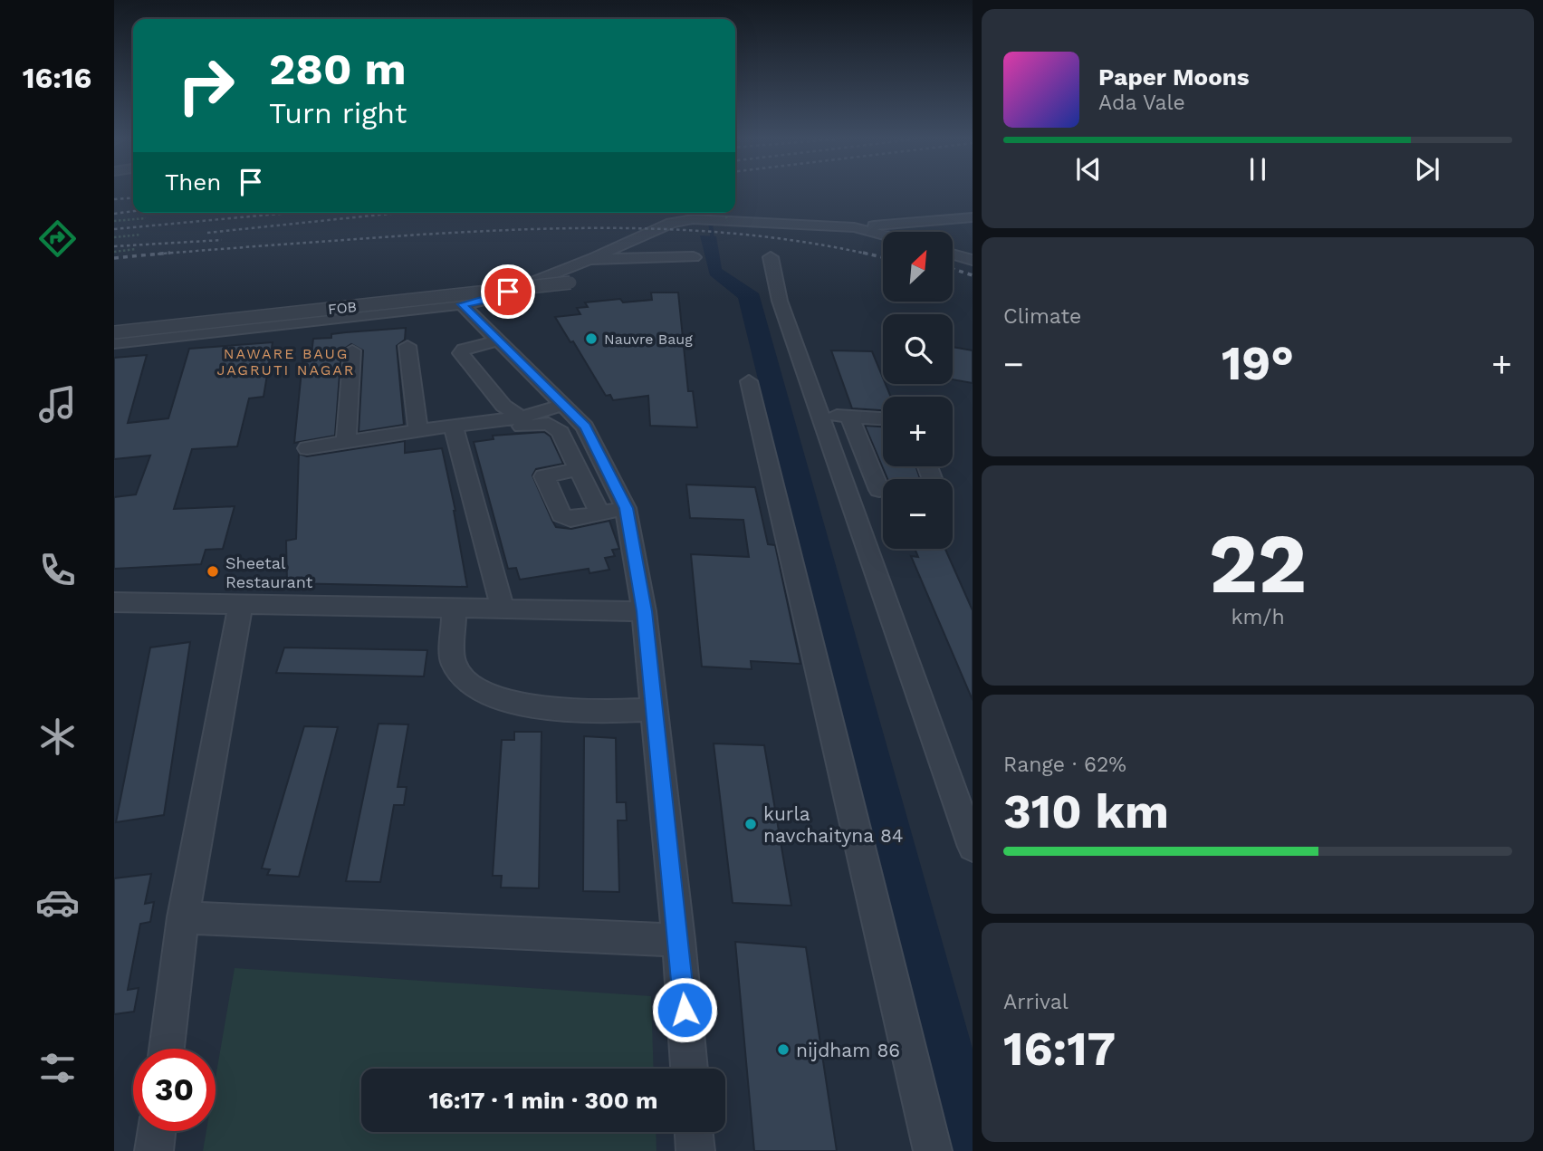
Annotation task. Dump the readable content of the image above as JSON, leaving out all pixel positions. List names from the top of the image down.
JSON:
{
  "streets": {
    "street": ["FOB"]
  },
  "districts": ["NAWARE BAUG JAGRUTI NAGAR"],
  "places": [
    "Nauvre Baug",
    "Sheetal Restaurant",
    "kurla navchaityna 84",
    "nijdham 86"
  ],
  "north": "top right",
  "page": {
    "tabs": "16:16",
    "turn": ["280 m", "Turn right"],
    "song": ["Paper Moons", "Ada Vale"],
    "then": "Then",
    "map_buttons": ["+", "−"],
    "tile": [
      "Climate",
      ["22", "km/h"],
      ["Range · 62%", "310 km"],
      ["Arrival", "16:17"]
    ],
    "heat": ["−", "19°", "+"],
    "limit": "30",
    "trip": "16:17 · 1 min · 300 m"
  }
}
